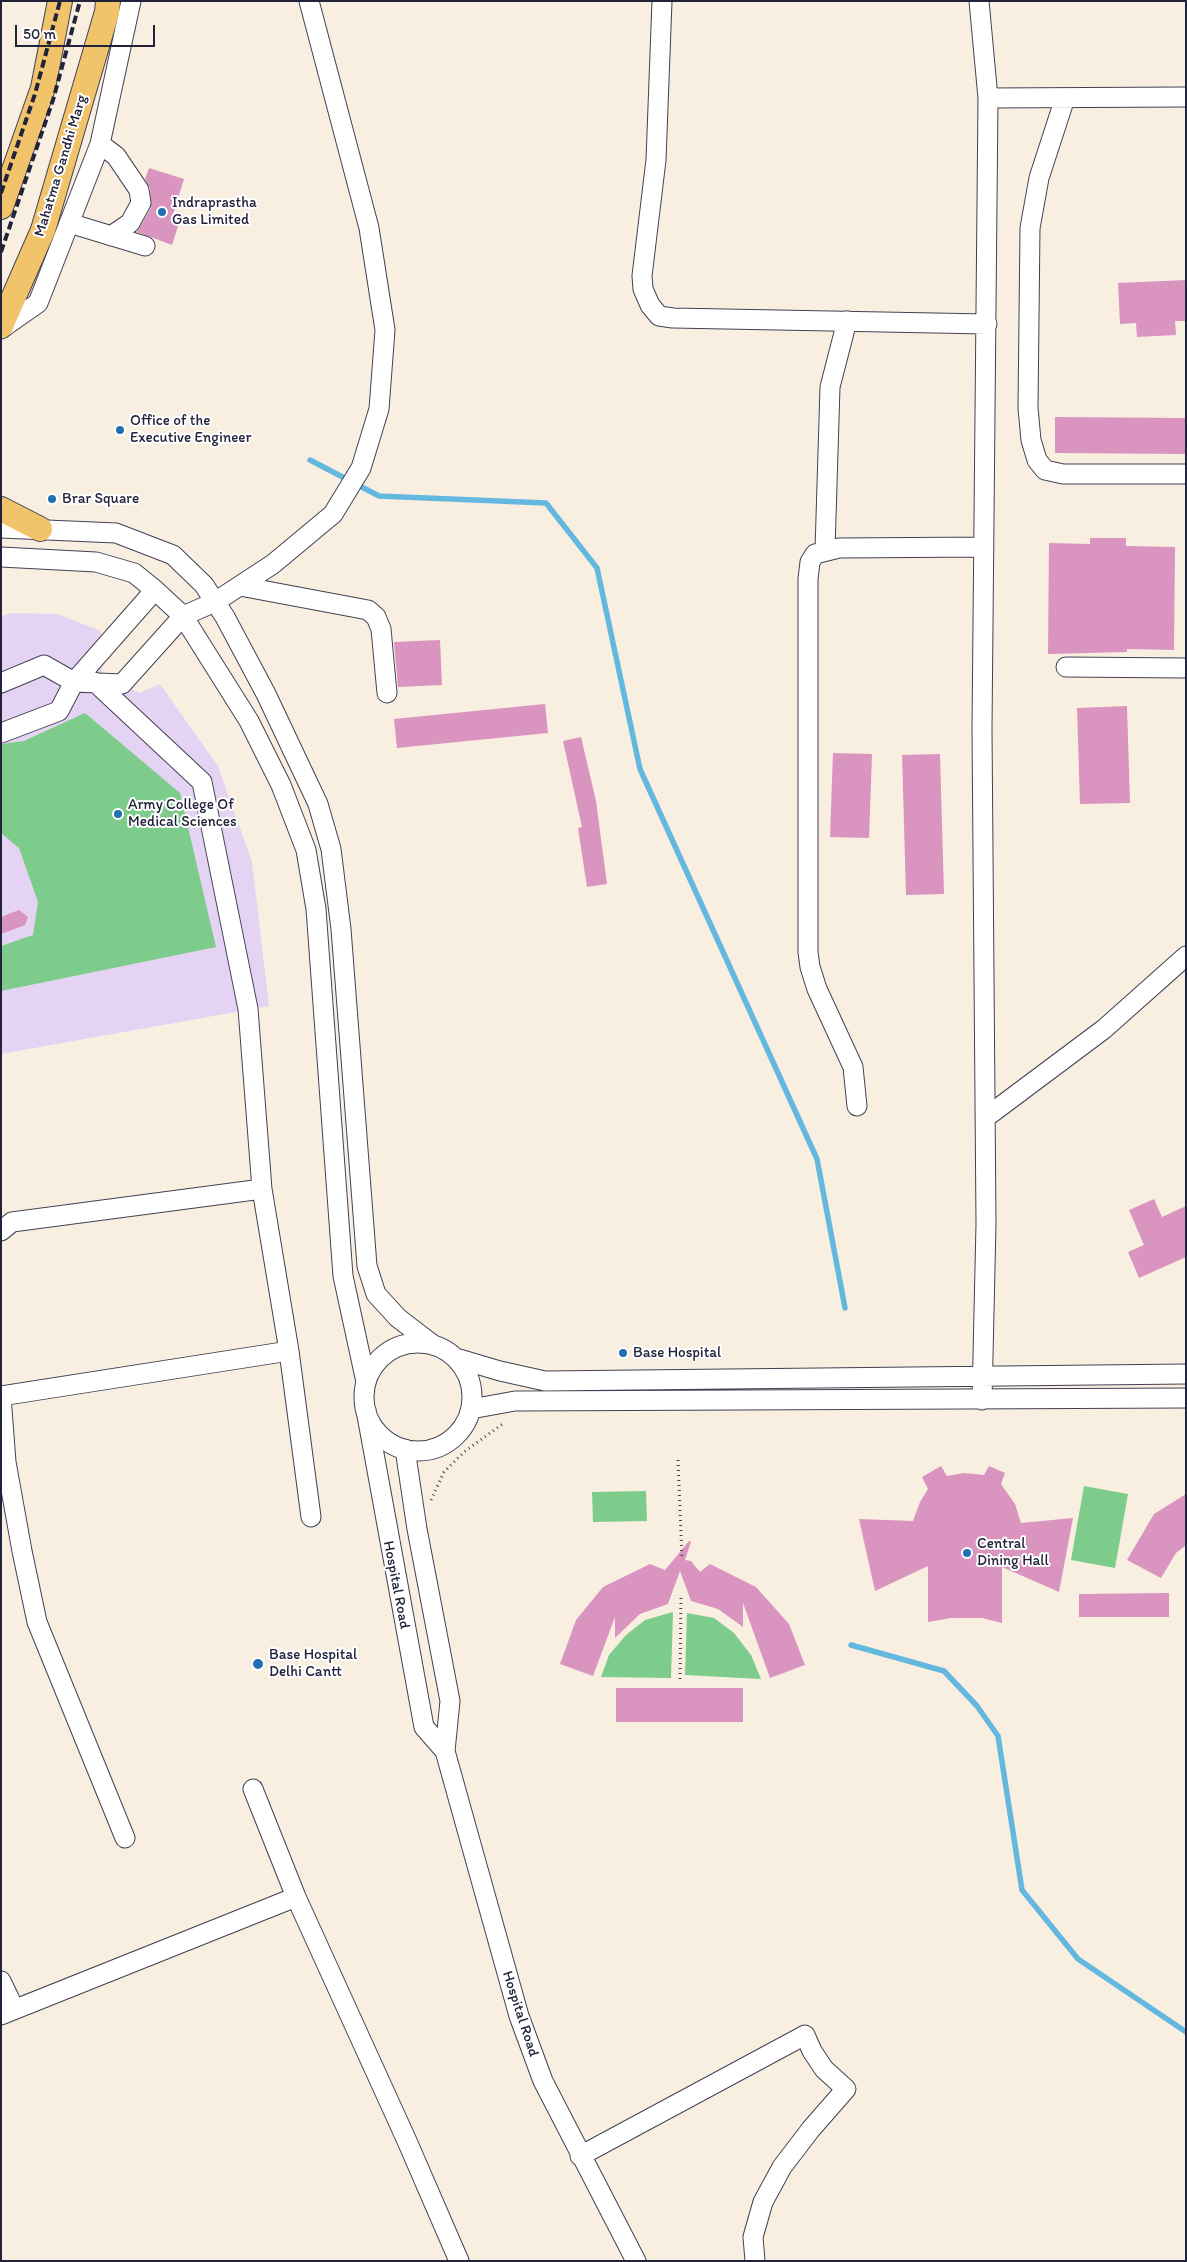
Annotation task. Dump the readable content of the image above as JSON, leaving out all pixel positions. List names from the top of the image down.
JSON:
{
  "streets": {
    "main road": ["Mahatma Gandhi Marg"],
    "street": ["Hospital Road"]
  },
  "places": [
    "Indraprastha Gas Limited",
    "Office of the Executive Engineer",
    "Brar Square",
    "Army College Of Medical Sciences",
    "Base Hospital",
    "Central Dining Hall",
    "Base Hospital Delhi Cantt"
  ],
  "scale_bar": "50 m"
}
